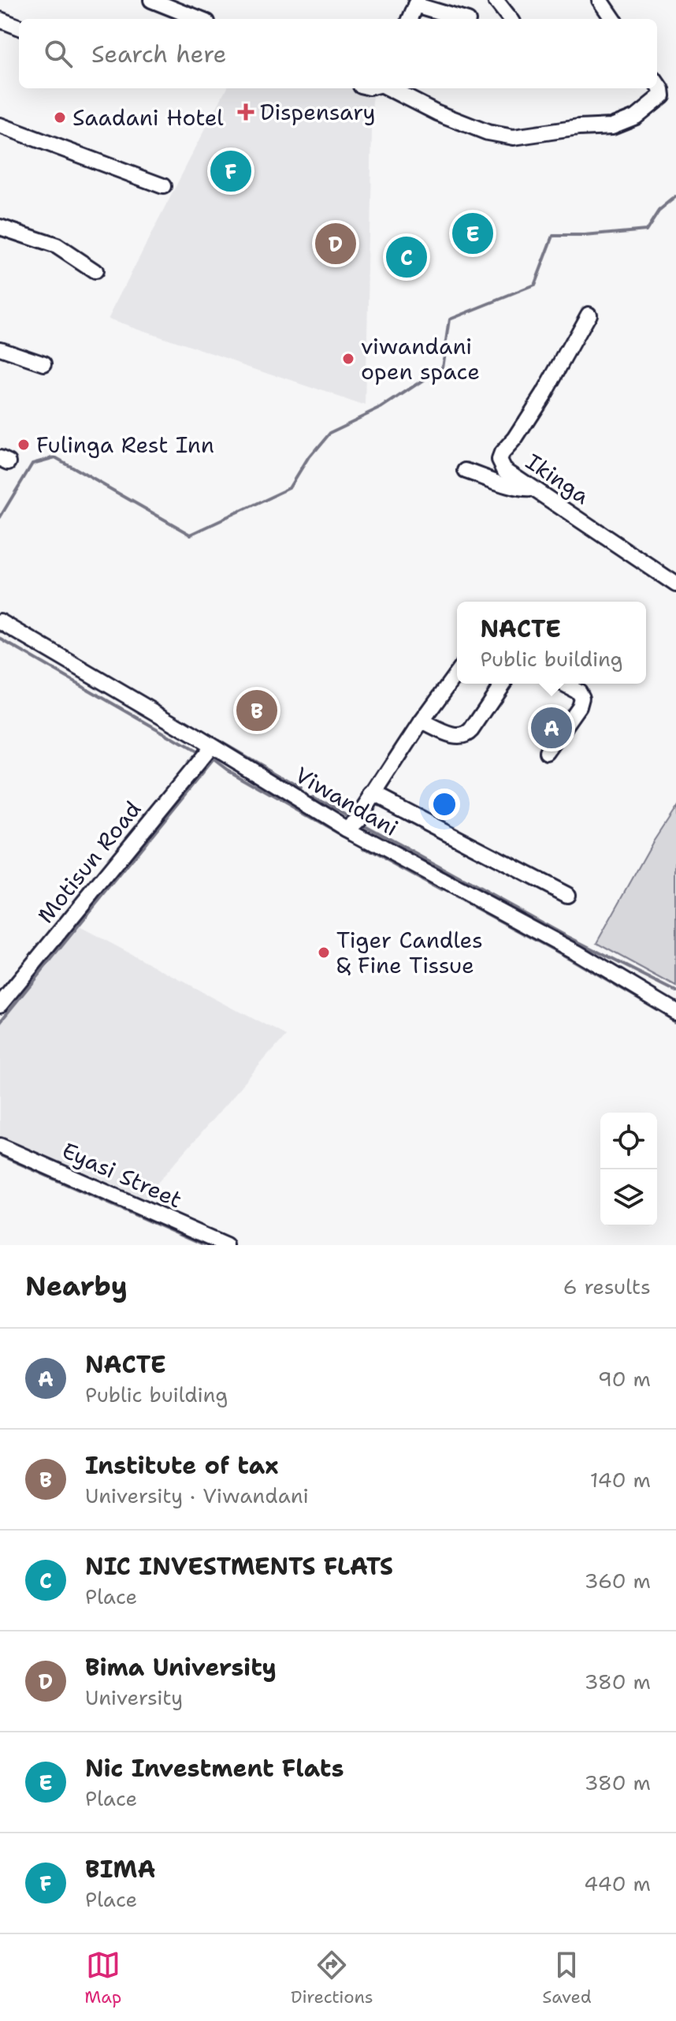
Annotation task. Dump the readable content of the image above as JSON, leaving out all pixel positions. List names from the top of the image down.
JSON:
{
  "streets": {
    "street": [
      "Ikinga",
      "Viwandani",
      "Motisun Road",
      "Eyasi Street"
    ]
  },
  "crossings": [
    ["Viwandani", "Motisun Road"]
  ],
  "places": {
    "health": ["Dispensary"],
    "other": [
      "Saadani Hotel",
      "viwandani open space",
      "Fulinga Rest Inn",
      "Tiger Candles & Fine Tissue"
    ]
  },
  "page": {
    "search": "Search here",
    "pins": [
      "F",
      "E",
      "D",
      "C",
      "B",
      "A"
    ],
    "popup": ["NACTE", "Public building"],
    "heading": ["Nearby", "6 results"],
    "list": [
      {
        "mark": "A",
        "name": "NACTE",
        "note": "Public building",
        "value": "90 m"
      },
      {
        "mark": "B",
        "name": "Institute of tax",
        "note": "University · Viwandani",
        "value": "140 m"
      },
      {
        "mark": "C",
        "name": "NIC INVESTMENTS FLATS",
        "note": "Place",
        "value": "360 m"
      },
      {
        "mark": "D",
        "name": "Bima University",
        "note": "University",
        "value": "380 m"
      },
      {
        "mark": "E",
        "name": "Nic Investment Flats",
        "note": "Place",
        "value": "380 m"
      },
      {
        "mark": "F",
        "name": "BIMA",
        "note": "Place",
        "value": "440 m"
      }
    ],
    "nav": ["Map", "Directions", "Saved"]
  }
}
